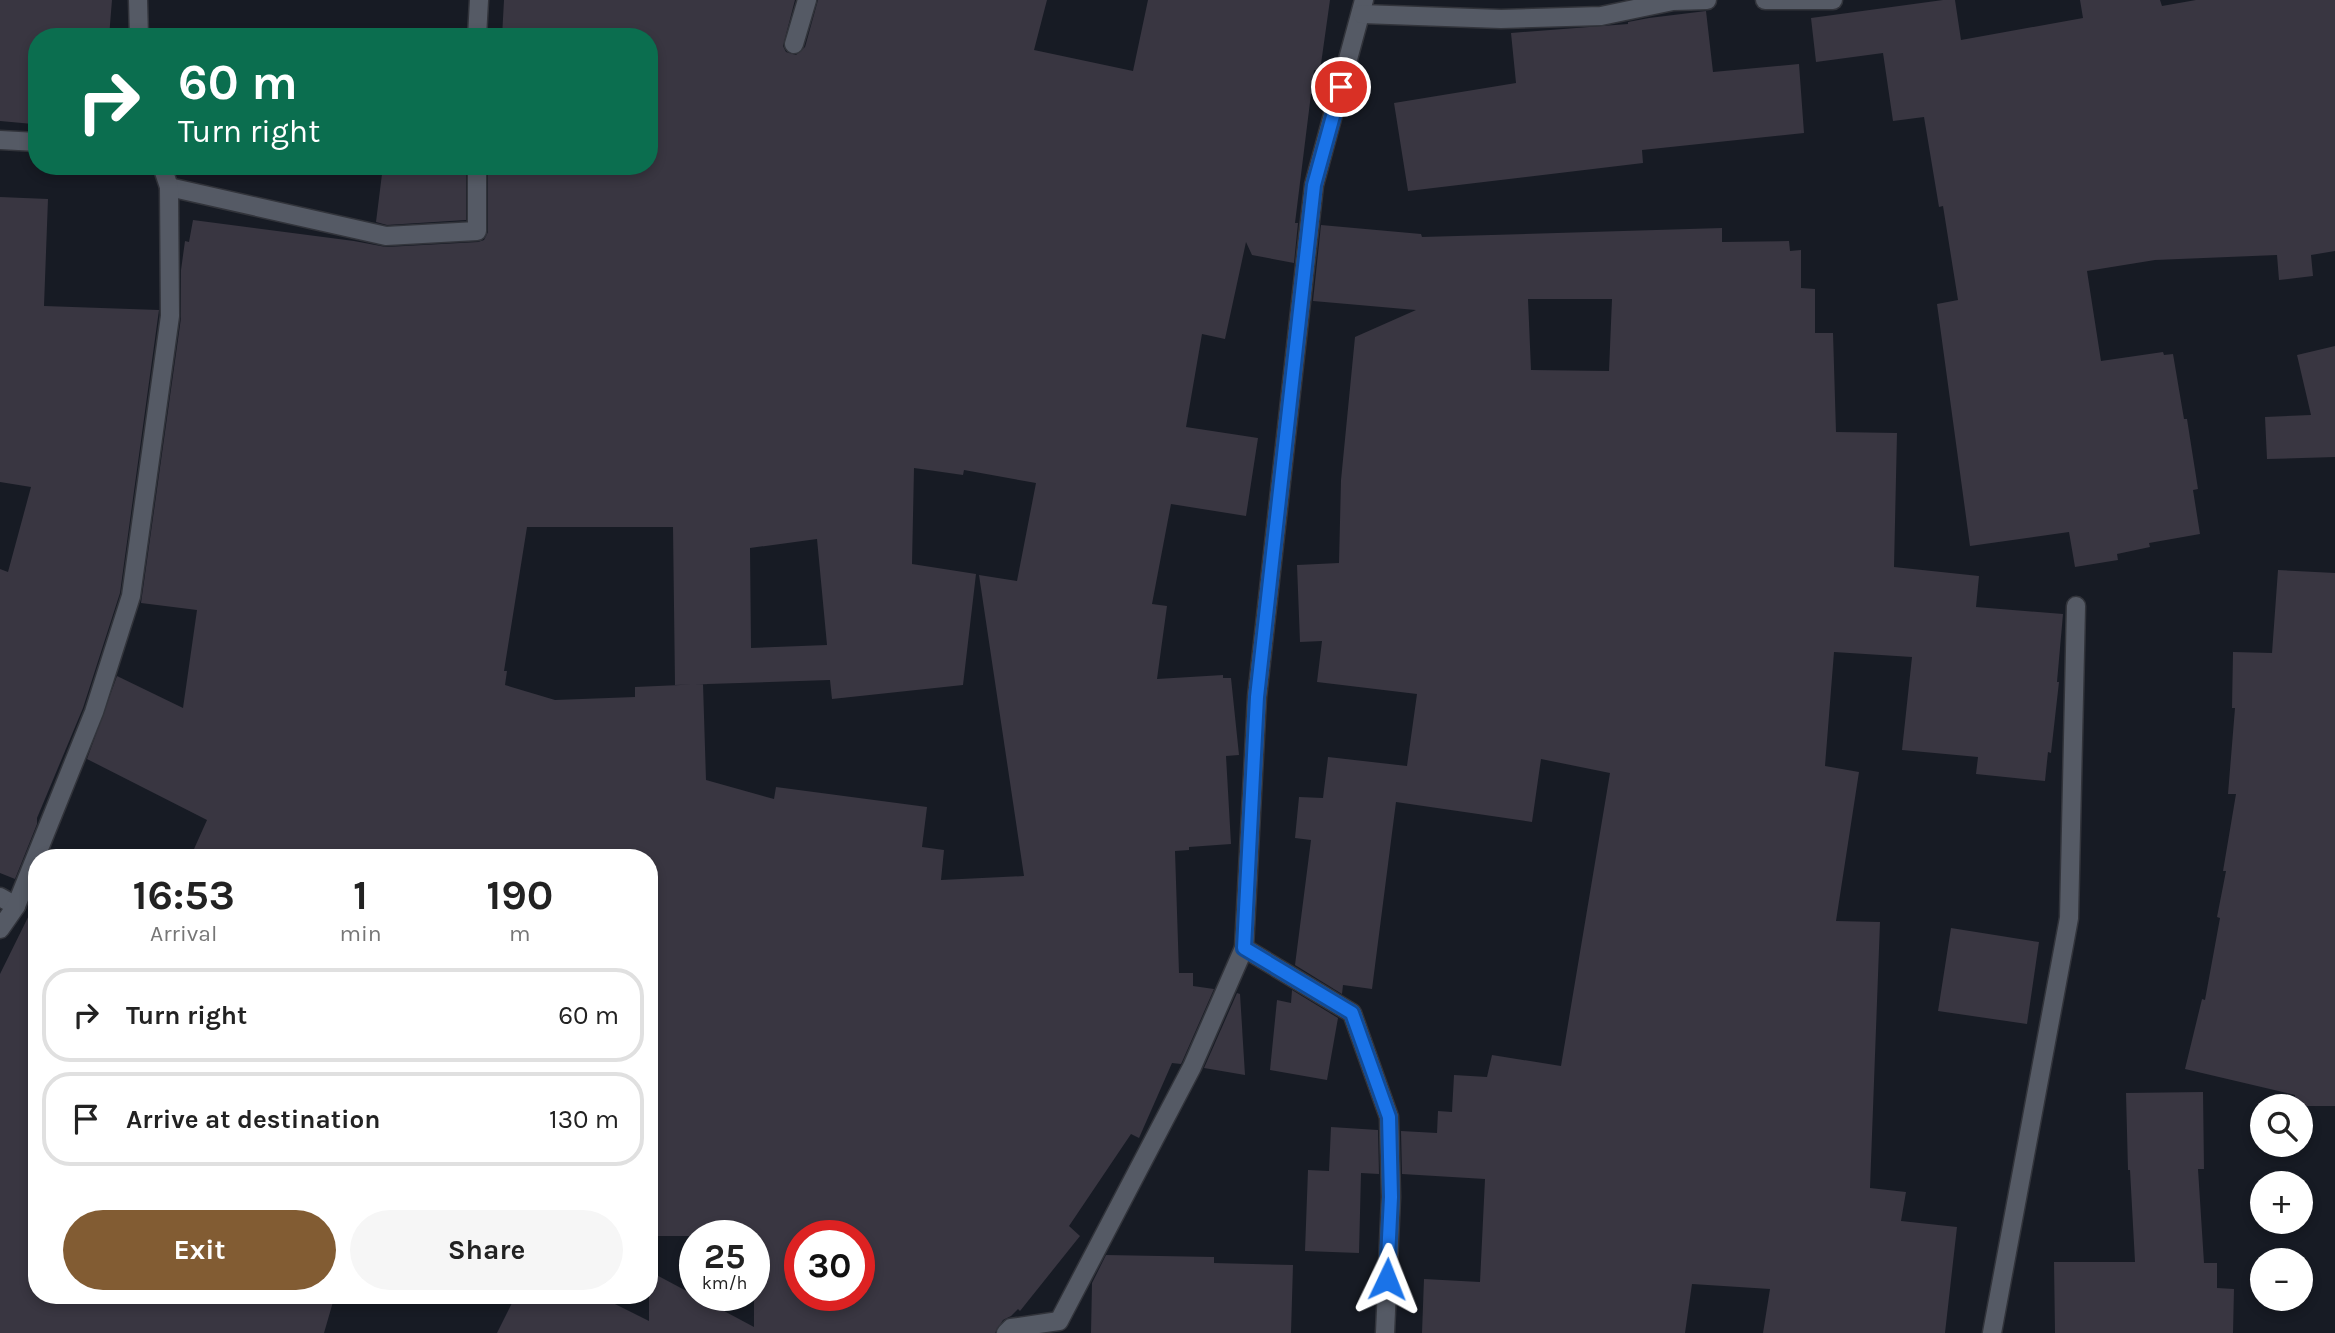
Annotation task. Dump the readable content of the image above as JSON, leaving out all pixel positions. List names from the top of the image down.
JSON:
{
  "page": {
    "turn": ["60 m", "Turn right"],
    "eta": [
      "16:53",
      "Arrival",
      "1",
      "min",
      "190",
      "m"
    ],
    "list": [
      {
        "name": "Turn right",
        "value": "60 m"
      },
      {
        "name": "Arrive at destination",
        "value": "130 m"
      }
    ],
    "map_buttons": ["+", "−"],
    "buttons": ["Exit", "Share"],
    "speed": "25 km/h",
    "limit": "30"
  }
}
